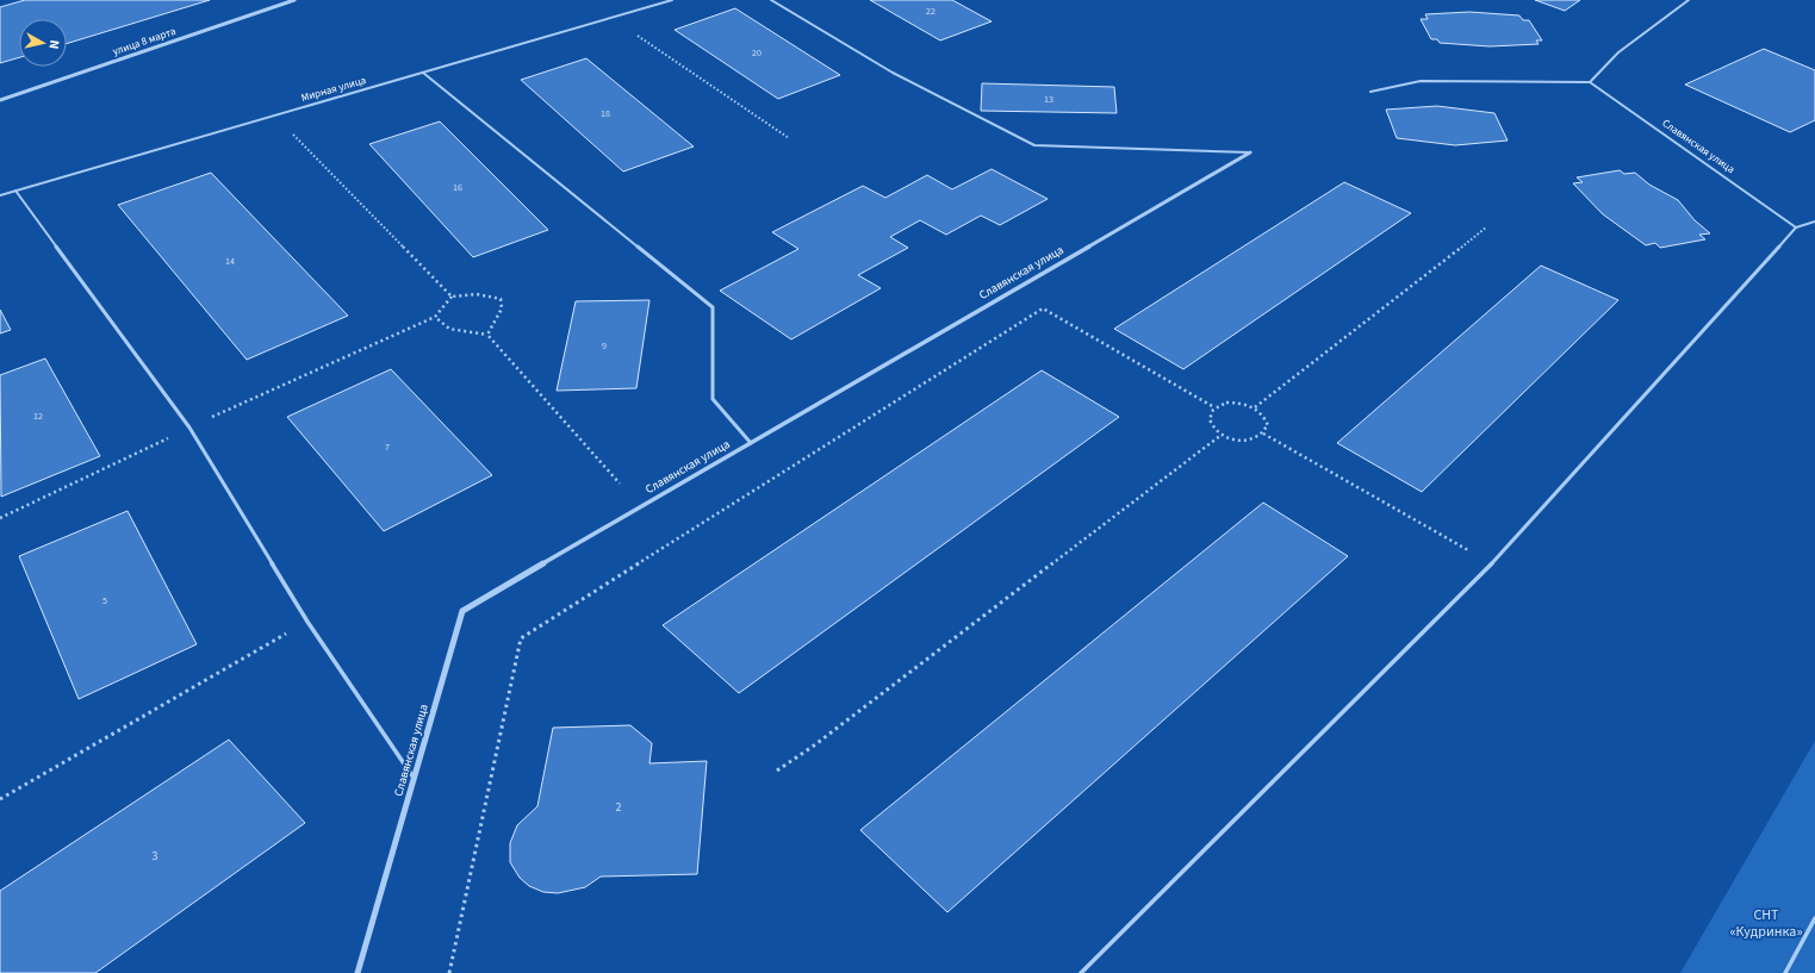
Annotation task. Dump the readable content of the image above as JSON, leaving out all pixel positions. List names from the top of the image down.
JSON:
{
  "streets": {
    "street": ["улица 8 марта", "Славянская улица"],
    "lane": ["Мирная улица"]
  },
  "parks": ["СНТ «Кудринка»"],
  "house_numbers": [
    "22",
    "20",
    "13",
    "18",
    "16",
    "14",
    "9",
    "12",
    "7",
    "5",
    "2",
    "3"
  ],
  "north": "right"
}
